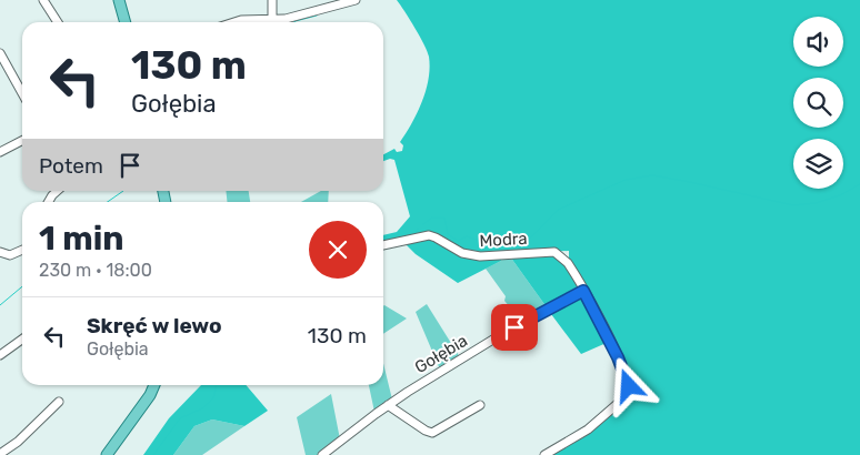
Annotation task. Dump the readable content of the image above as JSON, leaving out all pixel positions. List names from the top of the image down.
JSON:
{
  "streets": {
    "street": ["Modra", "Gołębia"]
  },
  "crossings": [
    ["Modra", "Gołębia"]
  ],
  "page": {
    "turn": ["130 m", "Gołębia"],
    "then": "Potem",
    "heading": ["1 min", "230 m · 18:00"],
    "list": [
      {
        "name": "Skręć w lewo",
        "note": "Gołębia",
        "value": "130 m"
      }
    ]
  }
}
